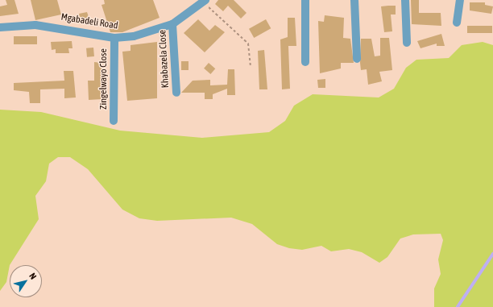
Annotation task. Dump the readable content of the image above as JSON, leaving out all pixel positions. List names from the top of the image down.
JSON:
{
  "streets": {
    "street": ["Mgabadeli Road", "Khabazela Close", "Zingelwayo Close"]
  },
  "crossings": [
    ["Mgabadeli Road", "Khabazela Close"],
    ["Mgabadeli Road", "Zingelwayo Close"]
  ],
  "north": "top right"
}
